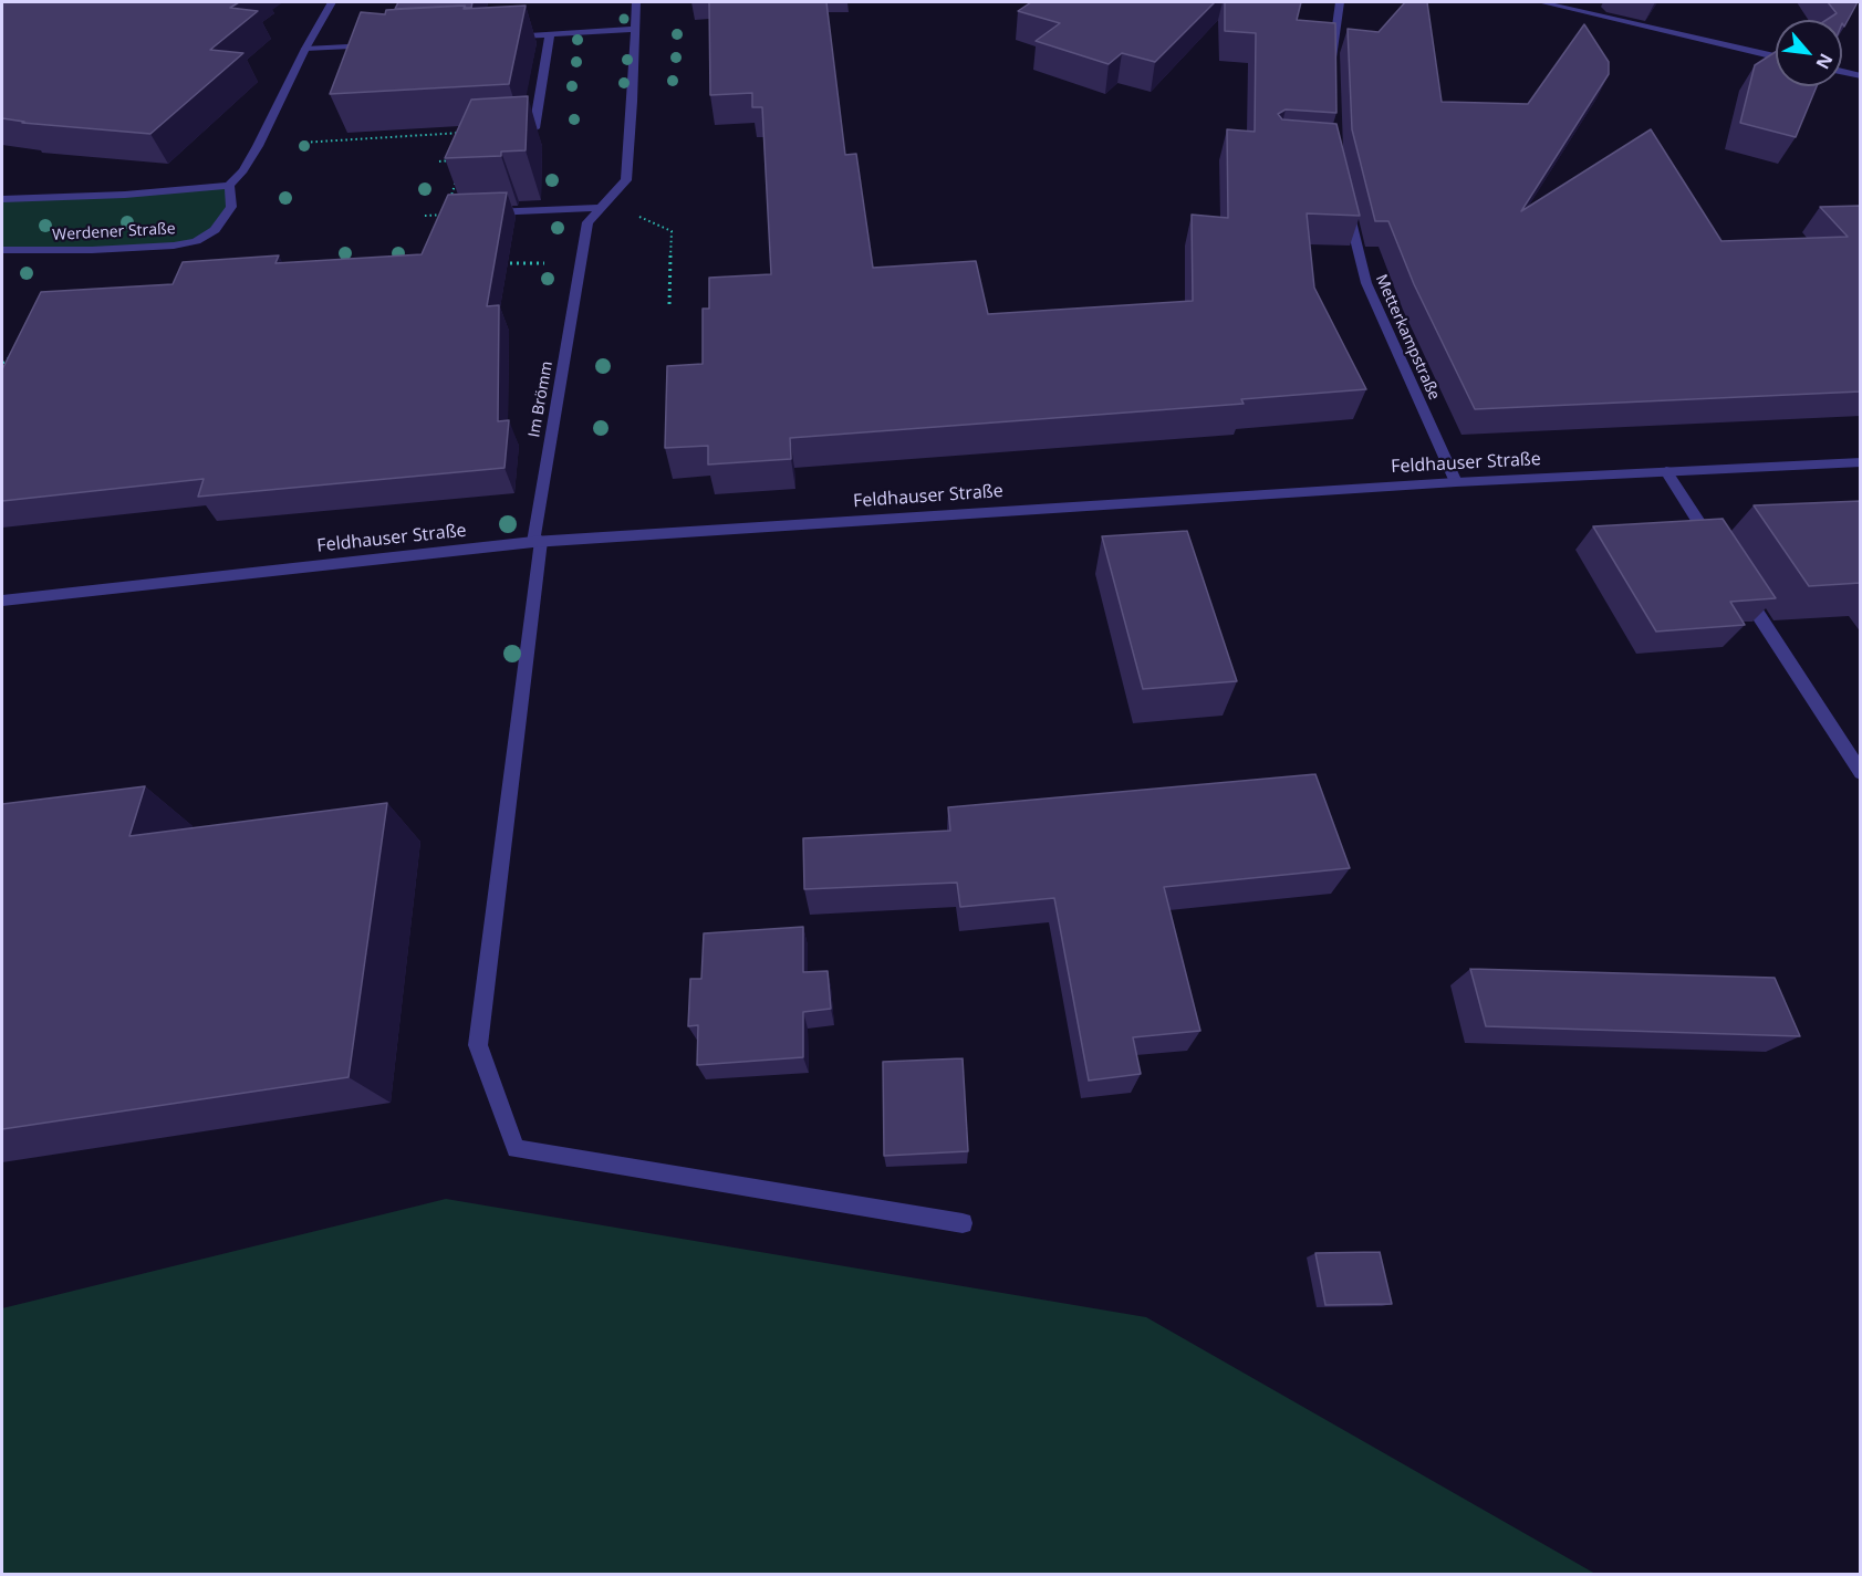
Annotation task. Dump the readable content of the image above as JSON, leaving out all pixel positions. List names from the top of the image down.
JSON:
{
  "streets": {
    "street": [
      "Werdener Straße",
      "Metterkampstraße",
      "Im Brömm",
      "Feldhauser Straße"
    ]
  },
  "crossings": [
    ["Metterkampstraße", "Feldhauser Straße"],
    ["Im Brömm", "Feldhauser Straße"]
  ],
  "north": "bottom right"
}
